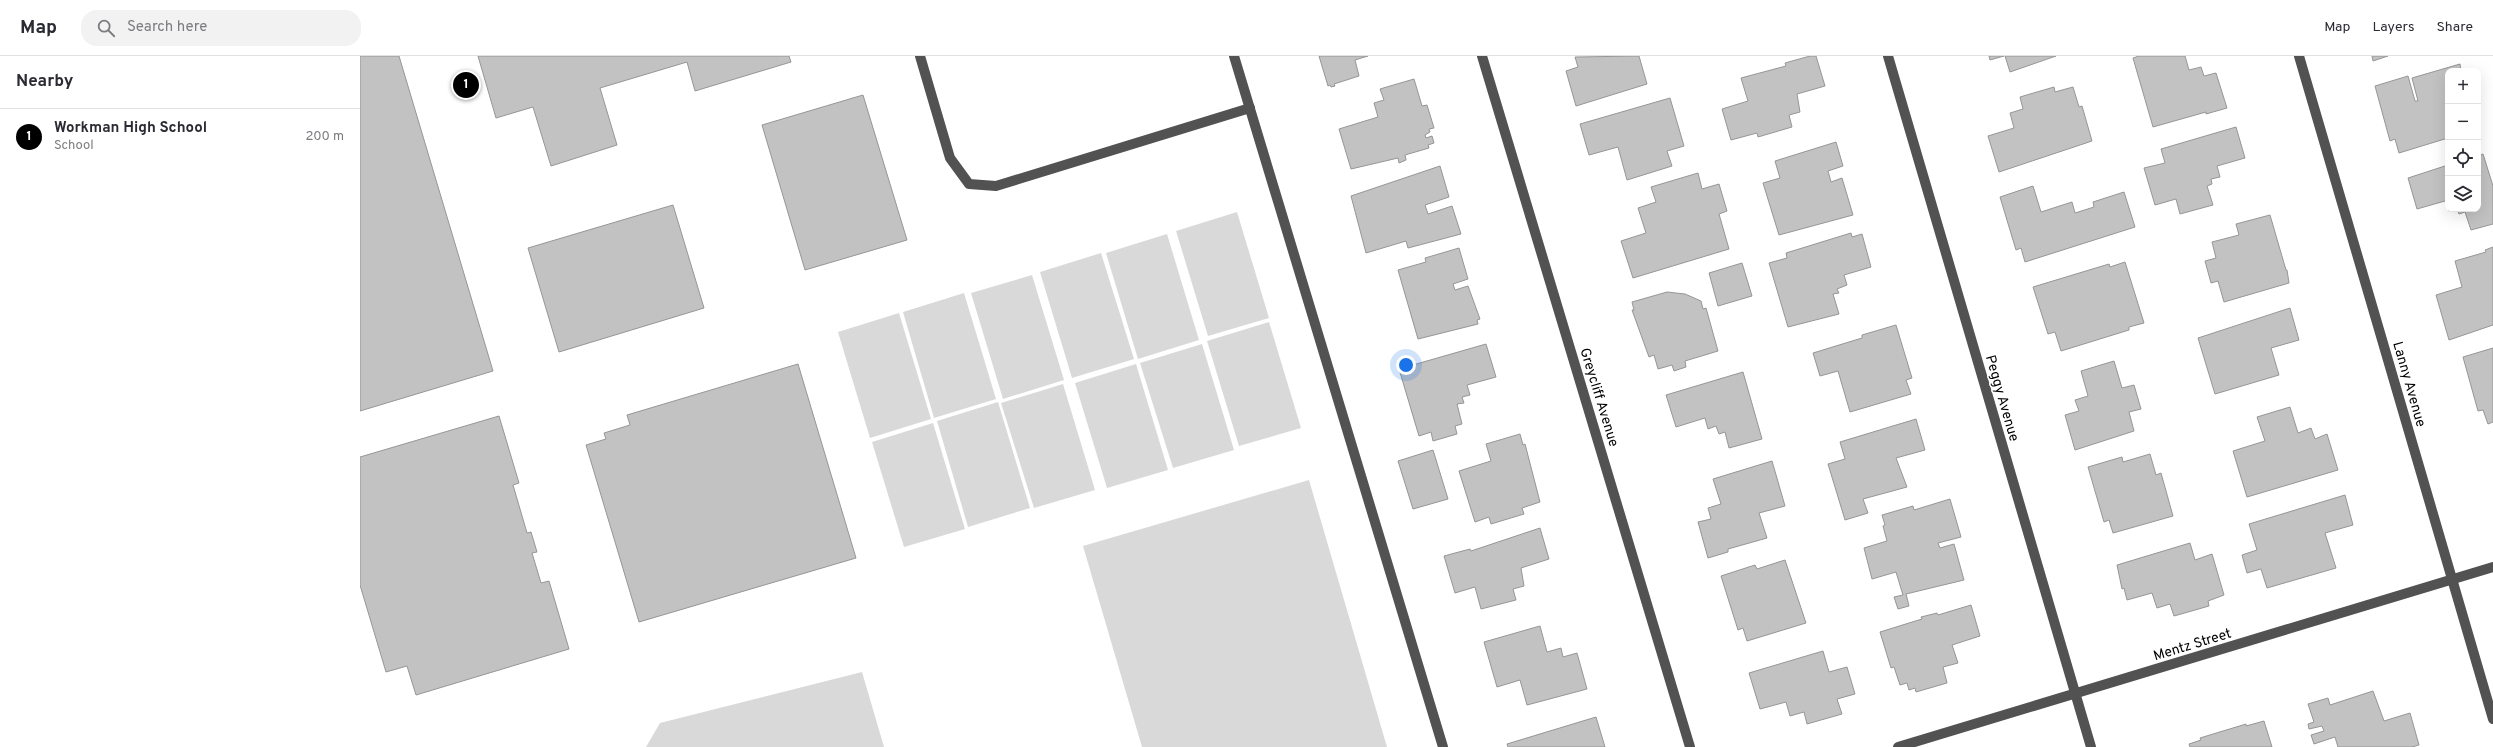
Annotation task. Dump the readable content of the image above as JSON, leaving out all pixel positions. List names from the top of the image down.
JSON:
{
  "streets": {
    "street": [
      "Lanny Avenue",
      "Greycliff Avenue",
      "Peggy Avenue",
      "Mentz Street"
    ]
  },
  "crossings": [
    ["Lanny Avenue", "Mentz Street"],
    ["Peggy Avenue", "Mentz Street"]
  ],
  "page": {
    "header": "Map",
    "search": "Search here",
    "nav": ["Map", "Layers", "Share"],
    "heading": "Nearby",
    "map_buttons": ["+", "−"],
    "pins": "1",
    "list": [
      {
        "mark": "1",
        "name": "Workman High School",
        "note": "School",
        "value": "200 m"
      }
    ]
  }
}
